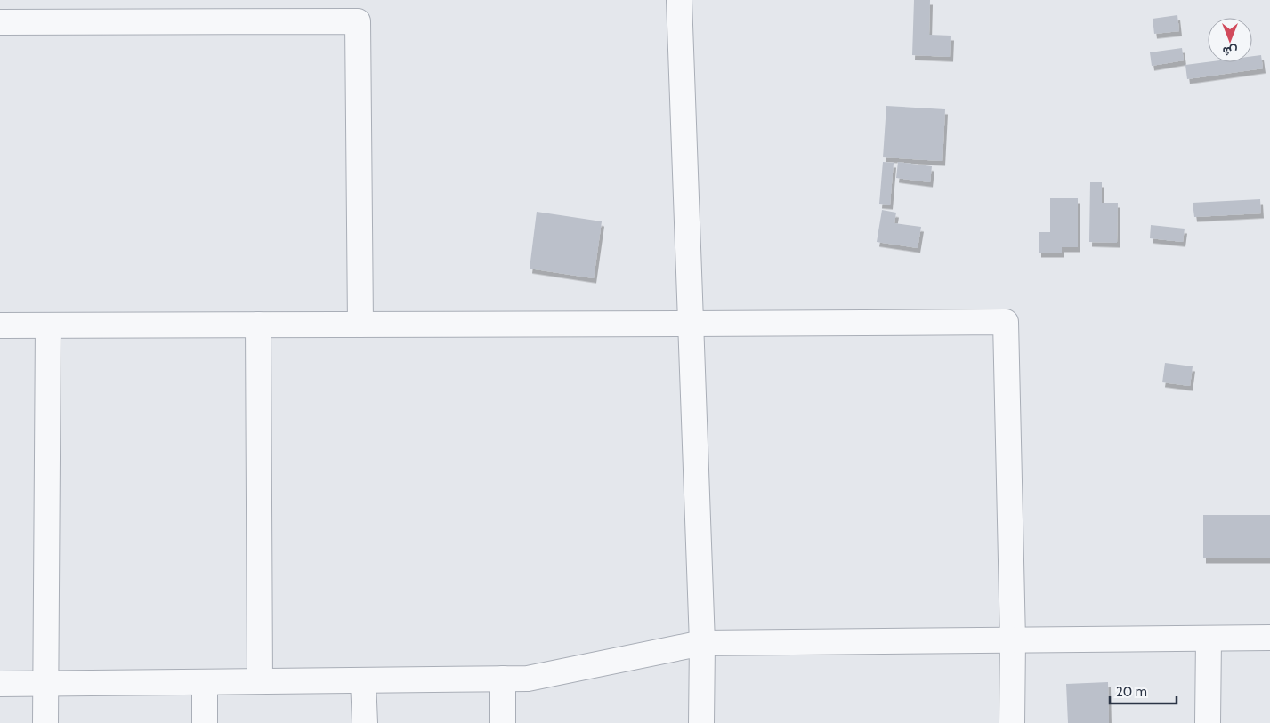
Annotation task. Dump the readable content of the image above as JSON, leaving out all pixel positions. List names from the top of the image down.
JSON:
{
  "scale_bar": "20 m",
  "north": "bottom"
}
